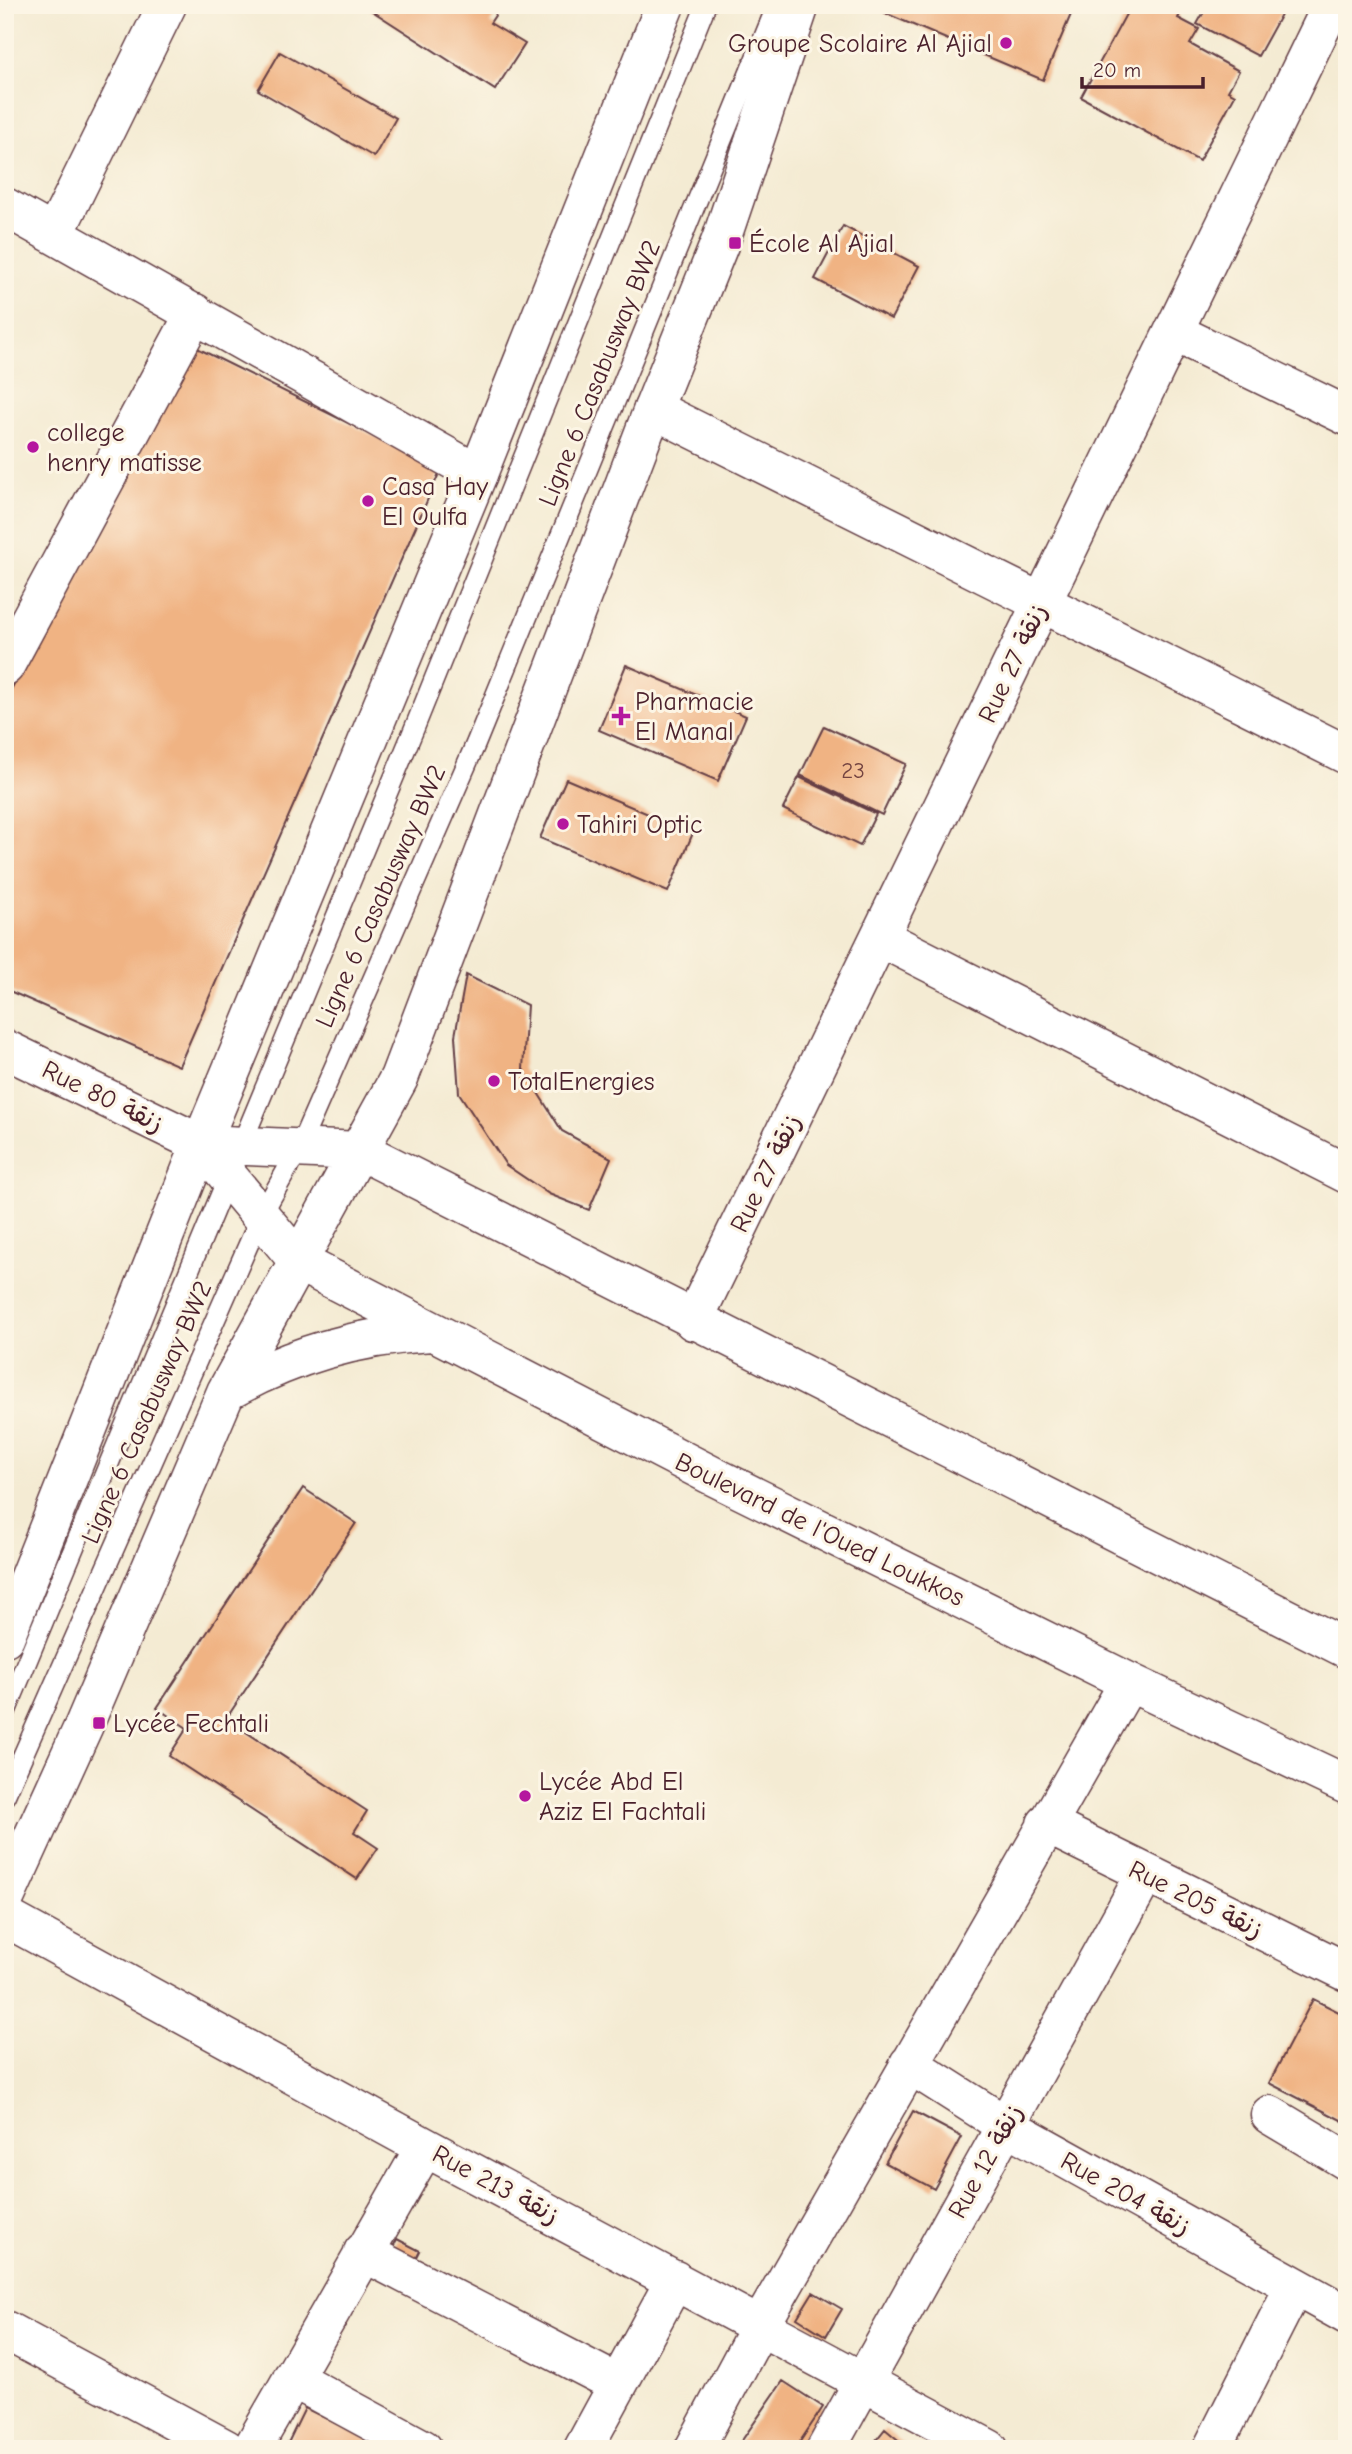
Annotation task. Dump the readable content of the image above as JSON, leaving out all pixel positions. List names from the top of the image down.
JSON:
{
  "streets": {
    "street": [
      "Rue 27 زنقة",
      "Rue 80 زنقة",
      "Boulevard de l'Oued Loukkos",
      "Rue 205 زنقة",
      "Rue 12 زنقة",
      "Rue 213 زنقة",
      "Rue 204 زنقة"
    ],
    "lane": ["Ligne 6 Casabusway BW2"]
  },
  "crossings": [
    ["Rue 205 زنقة", "Rue 12 زنقة"],
    ["Rue 12 زنقة", "Rue 213 زنقة"],
    ["Rue 12 زنقة", "Rue 204 زنقة"]
  ],
  "places": {
    "other": [
      "Groupe Scolaire Al Ajial",
      "college henry matisse",
      "Casa Hay El Oulfa",
      "Tahiri Optic",
      "TotalEnergies",
      "Lycée Abd El Aziz El Fachtali"
    ],
    "transit": ["École Al Ajial", "Lycée Fechtali"],
    "health": ["Pharmacie El Manal"]
  },
  "house_numbers": ["23"],
  "scale_bar": "20 m"
}
